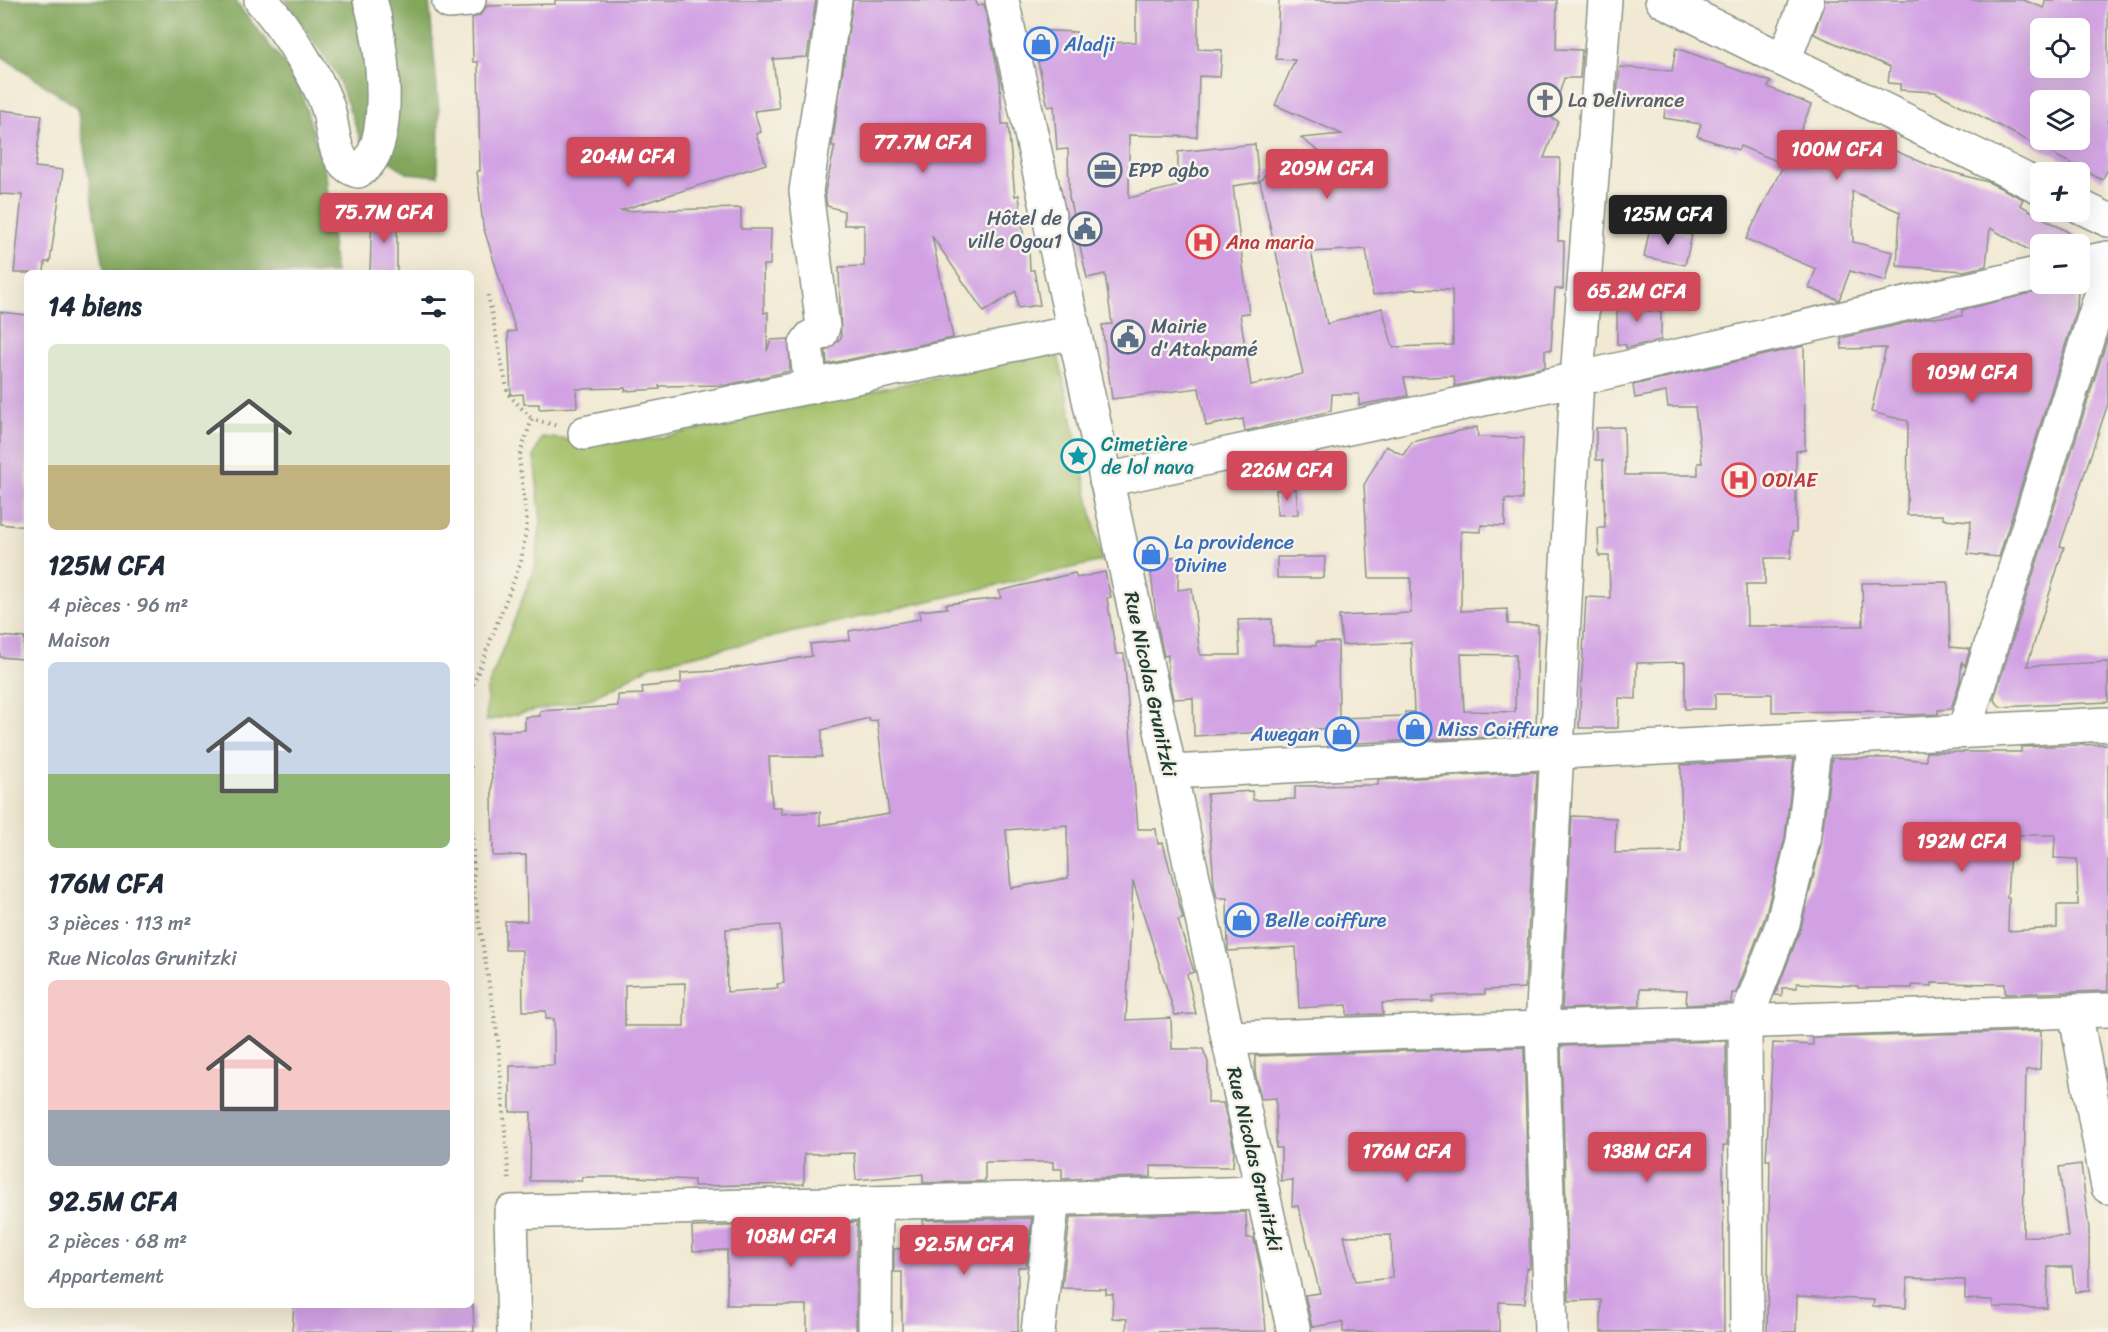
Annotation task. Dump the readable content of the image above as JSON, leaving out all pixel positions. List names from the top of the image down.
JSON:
{
  "streets": {
    "street": ["Rue Nicolas Grunitzki"]
  },
  "places": {
    "shop": [
      "Aladji",
      "La providence Divine",
      "Miss Coiffure",
      "Awegan",
      "Belle coiffure"
    ],
    "church": ["La Delivrance"],
    "office": ["EPP agbo"],
    "public building": ["Hôtel de ville Ogou1", "Mairie d'Atakpamé"],
    "hospital": ["Ana maria", "ODIAE"],
    "place": ["Cimetière de lol nava"]
  },
  "page": {
    "map_buttons": ["+", "−"],
    "price": [
      "77.7M CFA",
      "100M CFA",
      "204M CFA",
      "209M CFA",
      "75.7M CFA",
      "125M CFA",
      "65.2M CFA",
      "109M CFA",
      "226M CFA",
      "192M CFA",
      "176M CFA",
      "138M CFA",
      "108M CFA",
      "92.5M CFA"
    ],
    "heading": "14 biens",
    "list": [
      {
        "name": "125M CFA",
        "note": "4 pièces · 96 m² · Maison"
      },
      {
        "name": "176M CFA",
        "note": "3 pièces · 113 m² · Rue Nicolas Grunitzki"
      },
      {
        "name": "92.5M CFA",
        "note": "2 pièces · 68 m² · Appartement"
      }
    ]
  }
}
